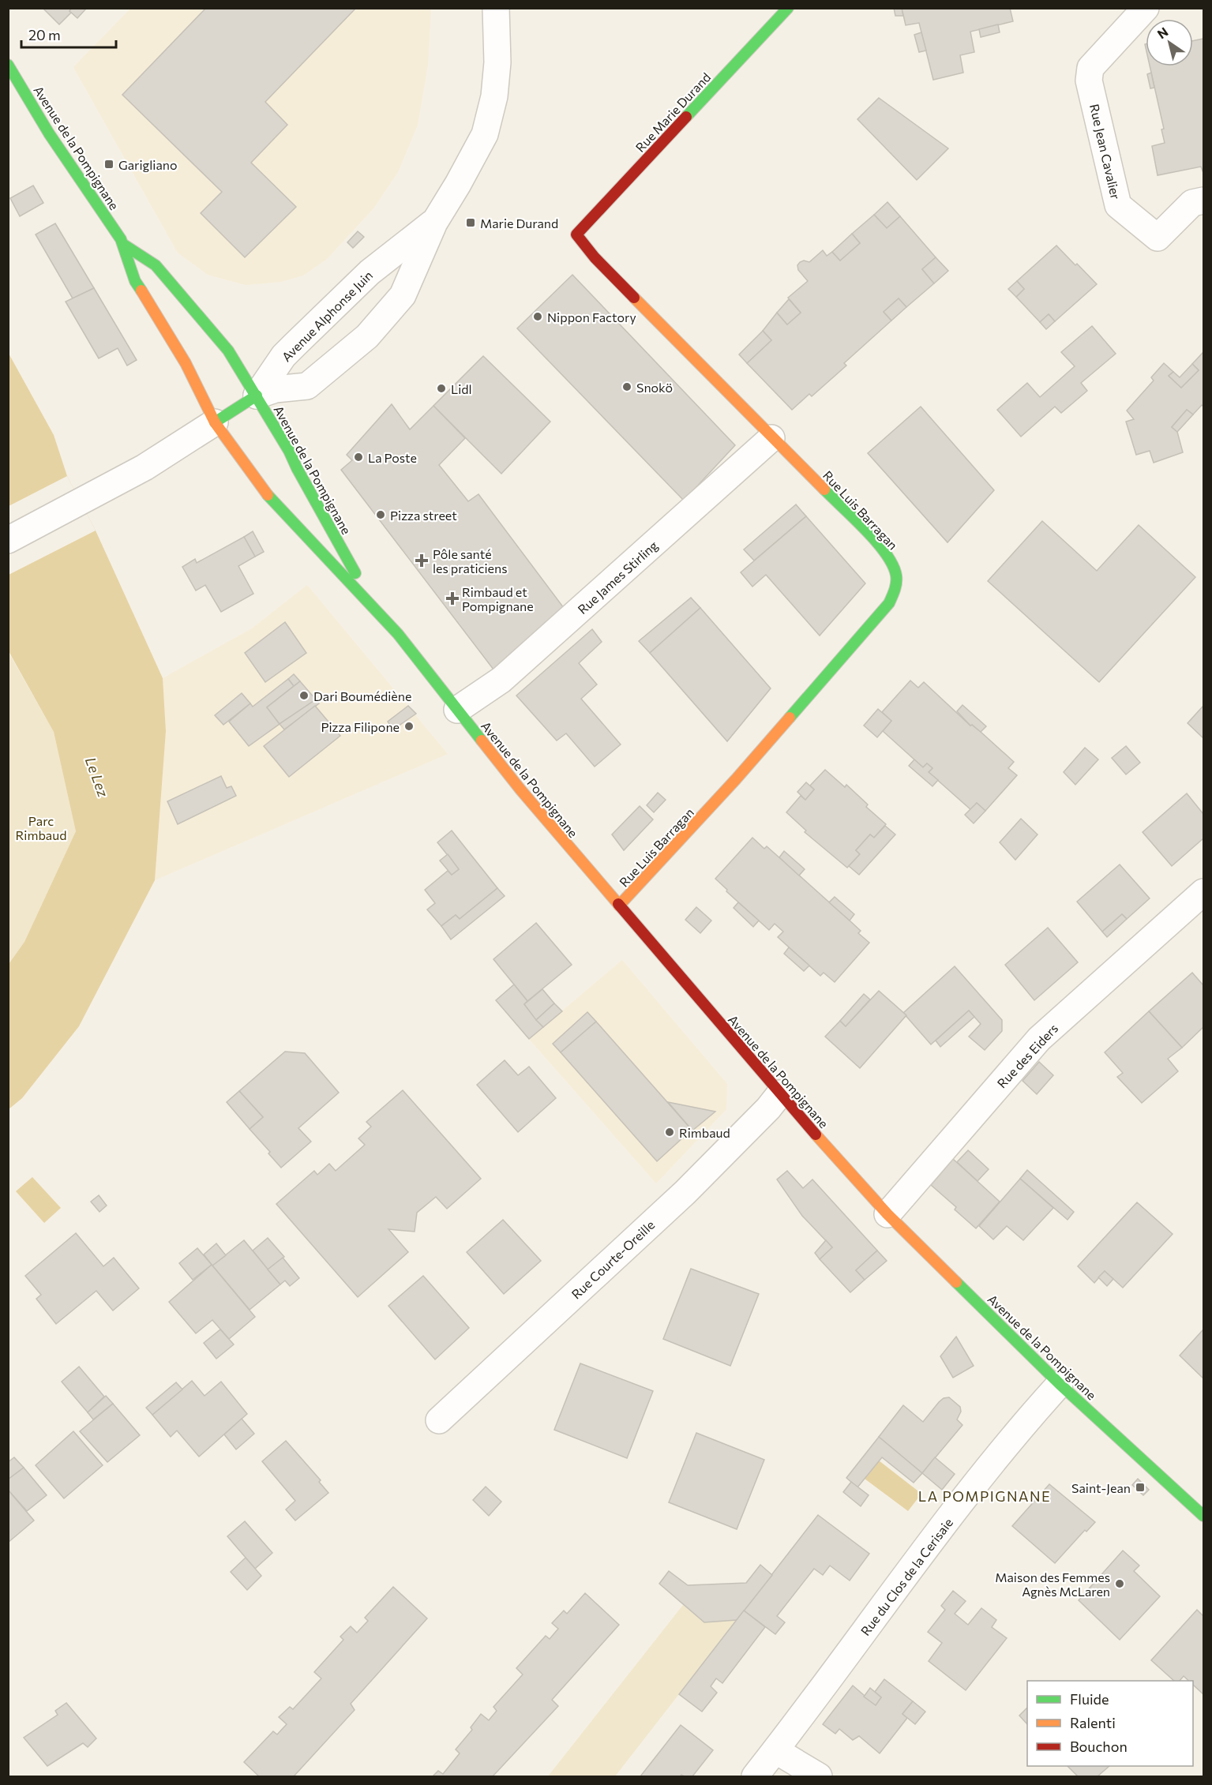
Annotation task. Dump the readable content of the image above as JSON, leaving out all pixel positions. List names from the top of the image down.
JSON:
{
  "streets": {
    "main road": ["Rue Marie Durand", "Avenue de la Pompignane", "Rue Luis Barragan"],
    "street": [
      "Rue Jean Cavalier",
      "Avenue Alphonse Juin",
      "Rue James Stirling",
      "Rue des Eiders",
      "Rue Courte-Oreille",
      "Rue du Clos de la Cerisaie"
    ]
  },
  "crossings": [
    ["Rue Marie Durand", "Rue Luis Barragan"],
    ["Avenue de la Pompignane", "Avenue Alphonse Juin"],
    ["Avenue de la Pompignane", "Rue Luis Barragan"],
    ["Avenue de la Pompignane", "Rue James Stirling"],
    ["Avenue de la Pompignane", "Rue des Eiders"],
    ["Avenue de la Pompignane", "Rue Courte-Oreille"],
    ["Avenue de la Pompignane", "Rue du Clos de la Cerisaie"],
    ["Rue Luis Barragan", "Rue James Stirling"]
  ],
  "districts": ["LA POMPIGNANE"],
  "water": ["Le Lez"],
  "parks": ["Parc Rimbaud"],
  "places": {
    "transit": ["Garigliano", "Marie Durand", "Saint-Jean"],
    "other": [
      "Nippon Factory",
      "Snokö",
      "Lidl",
      "La Poste",
      "Pizza street",
      "Dari Boumédiène",
      "Pizza Filipone",
      "Rimbaud",
      "Maison des Femmes Agnès McLaren"
    ],
    "health": ["Pôle santé les praticiens", "Rimbaud et Pompignane"]
  },
  "legend": ["Fluide", "Ralenti", "Bouchon"],
  "scale_bar": "20 m",
  "north": "top left"
}
